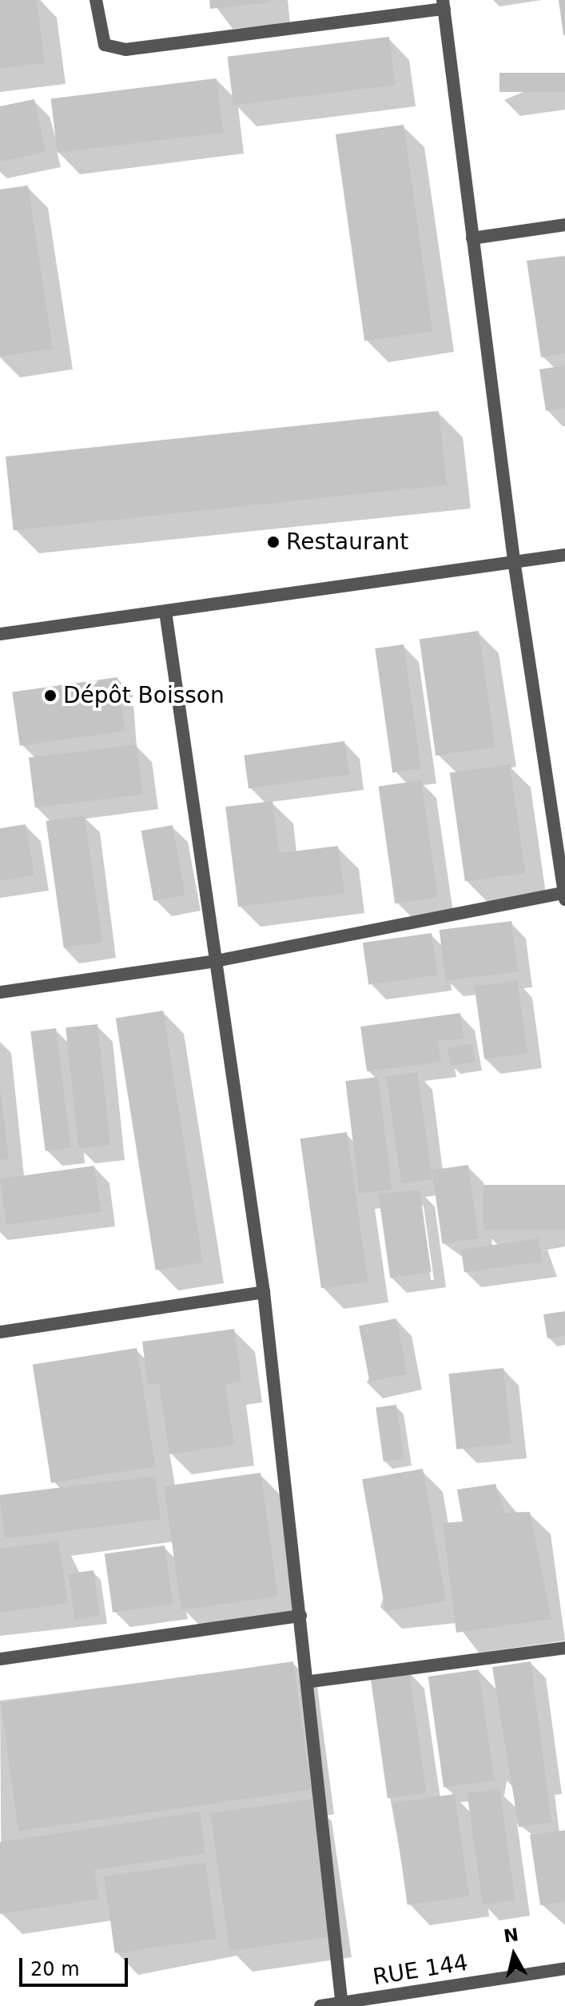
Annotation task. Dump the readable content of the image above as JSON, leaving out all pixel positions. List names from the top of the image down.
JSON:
{
  "streets": {
    "street": ["RUE 144"]
  },
  "places": ["Restaurant", "Dépôt Boisson"],
  "scale_bar": "20 m",
  "north": "top"
}
